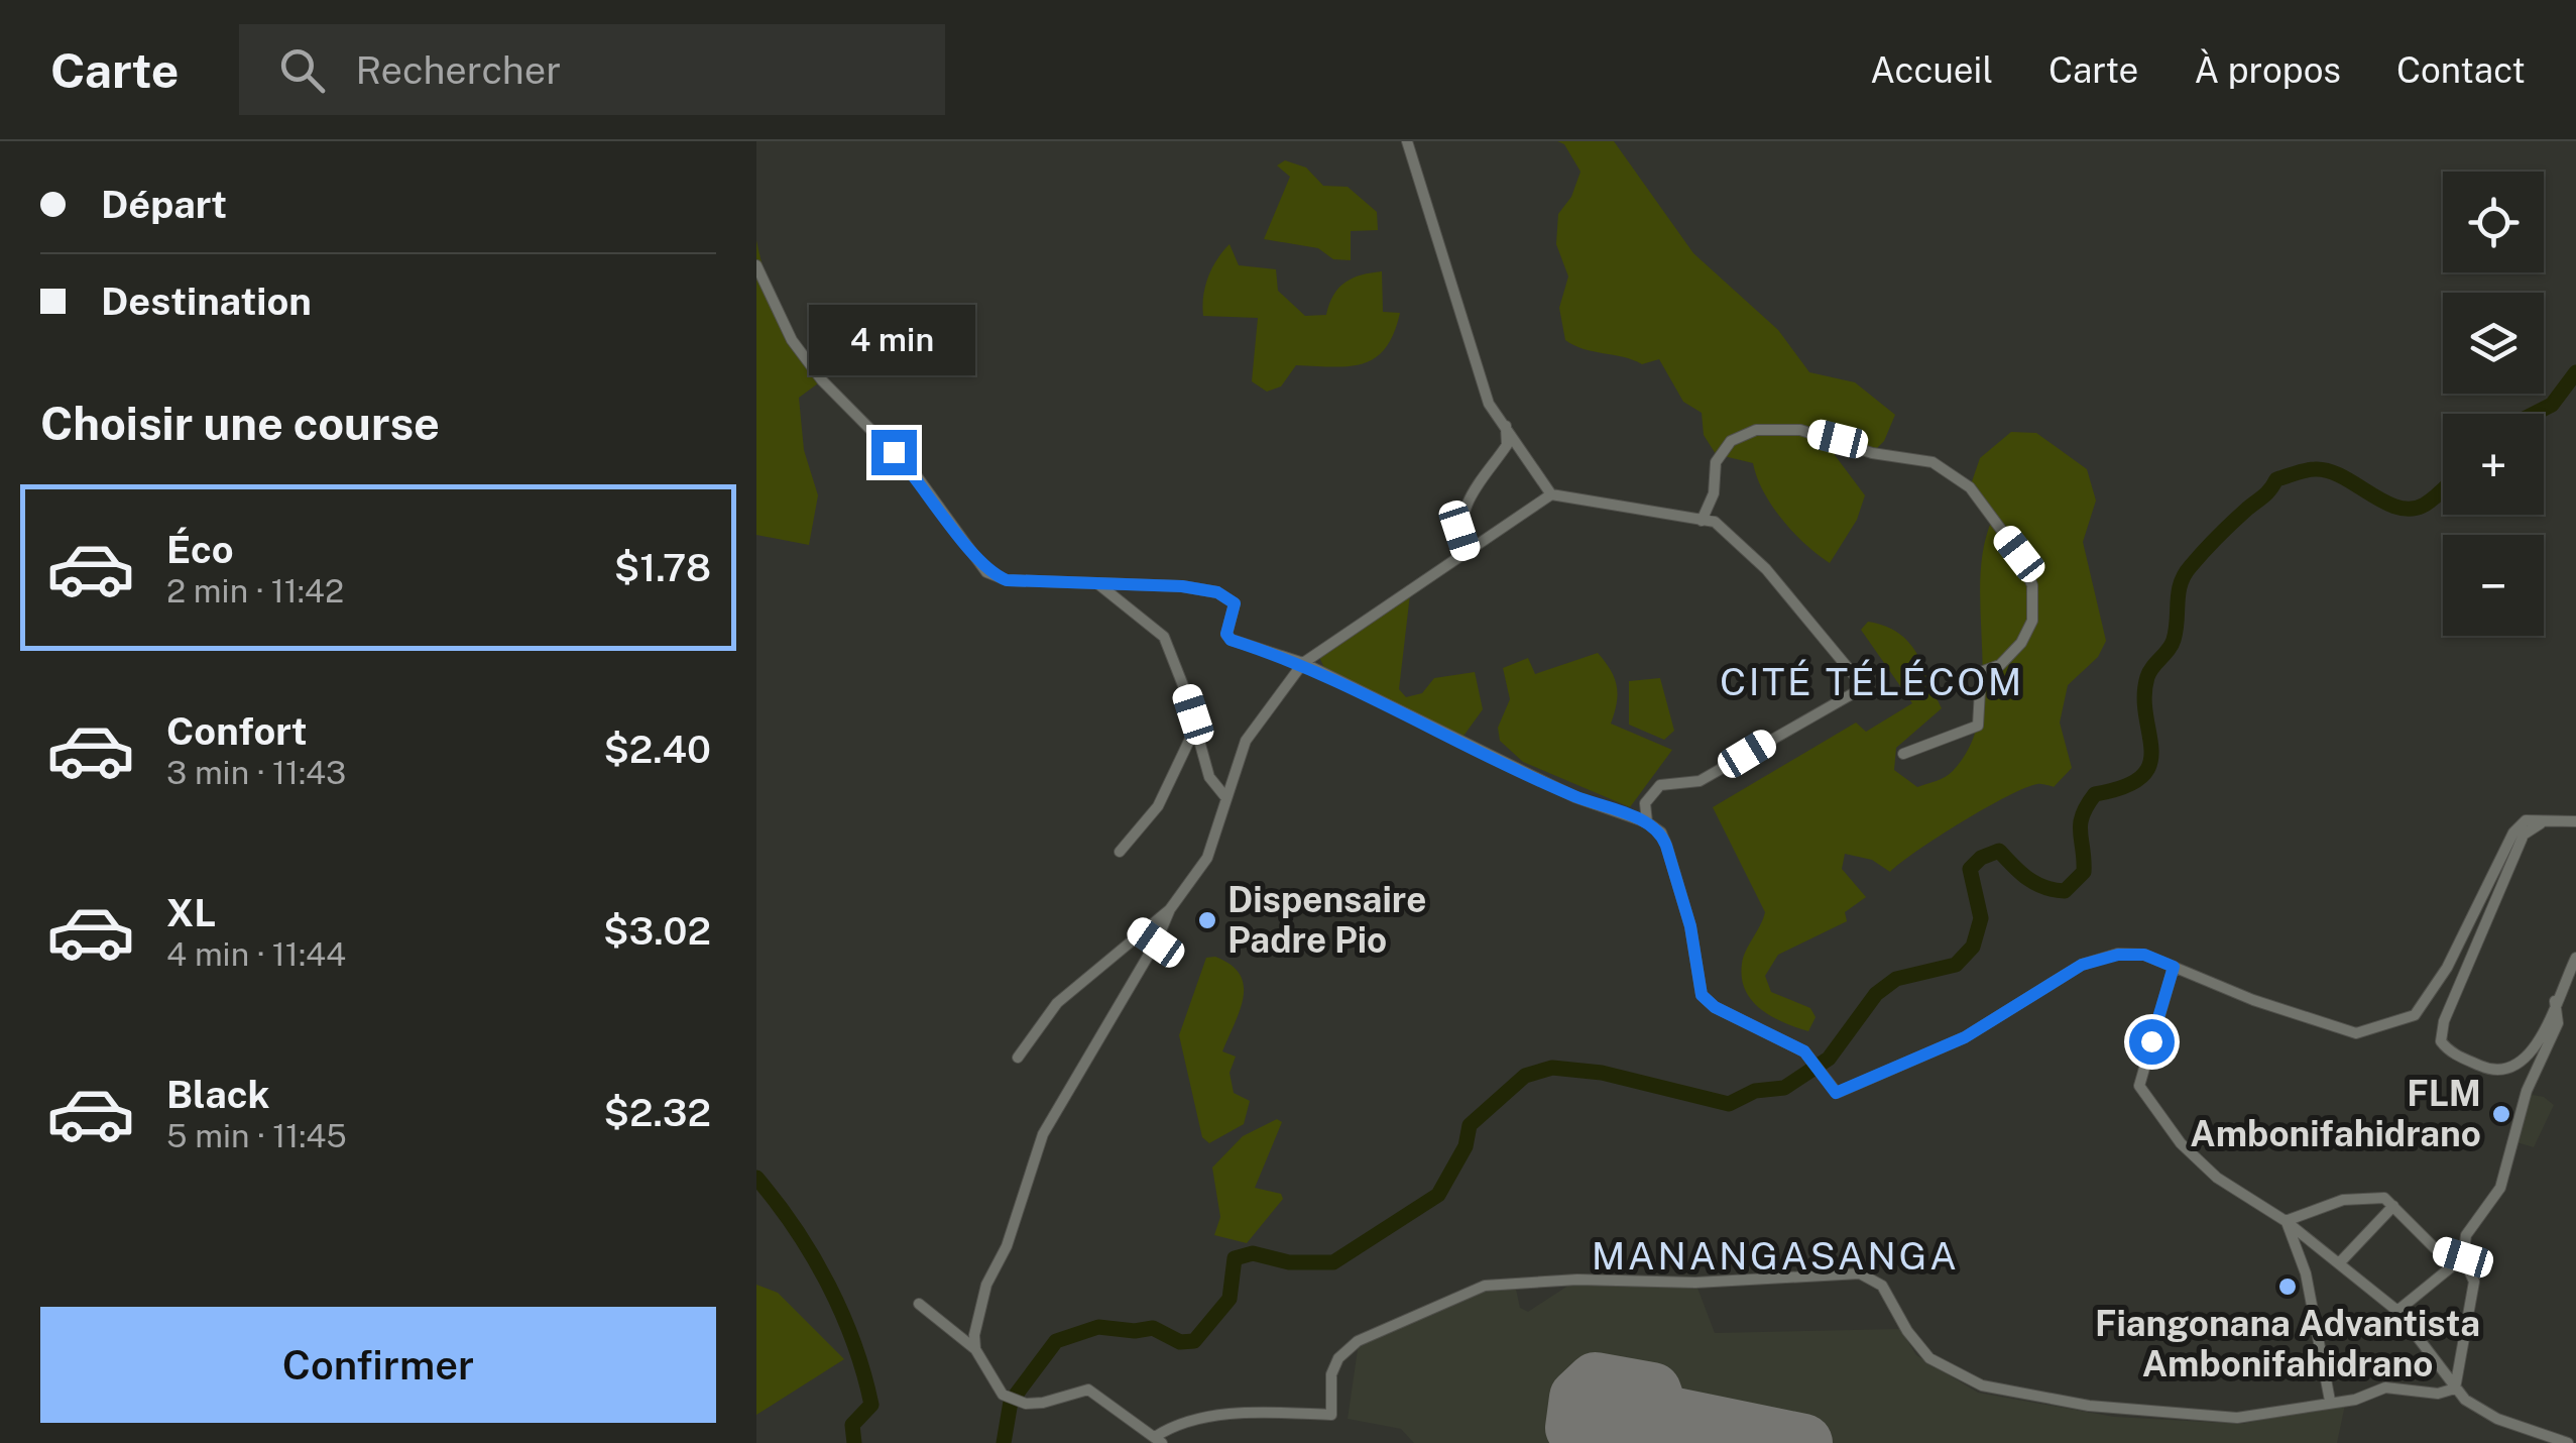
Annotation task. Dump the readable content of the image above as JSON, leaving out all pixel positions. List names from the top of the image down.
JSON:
{
  "districts": ["CITÉ TÉLÉCOM", "MANANGASANGA"],
  "places": ["Dispensaire Padre Pio", "FLM Ambonifahidrano", "Fiangonana Advantista Ambonifahidrano"],
  "page": {
    "header": "Carte",
    "search": "Rechercher",
    "nav": [
      "Accueil",
      "Carte",
      "À propos",
      "Contact"
    ],
    "banner": ["Départ", "Destination"],
    "map_buttons": ["+", "−"],
    "bubble": "4 min",
    "heading": "Choisir une course",
    "list": [
      {
        "name": "Éco",
        "note": "2 min · 11:42",
        "value": "$1.78"
      },
      {
        "name": "Confort",
        "note": "3 min · 11:43",
        "value": "$2.40"
      },
      {
        "name": "XL",
        "note": "4 min · 11:44",
        "value": "$3.02"
      },
      {
        "name": "Black",
        "note": "5 min · 11:45",
        "value": "$2.32"
      }
    ],
    "buttons": "Confirmer"
  }
}
